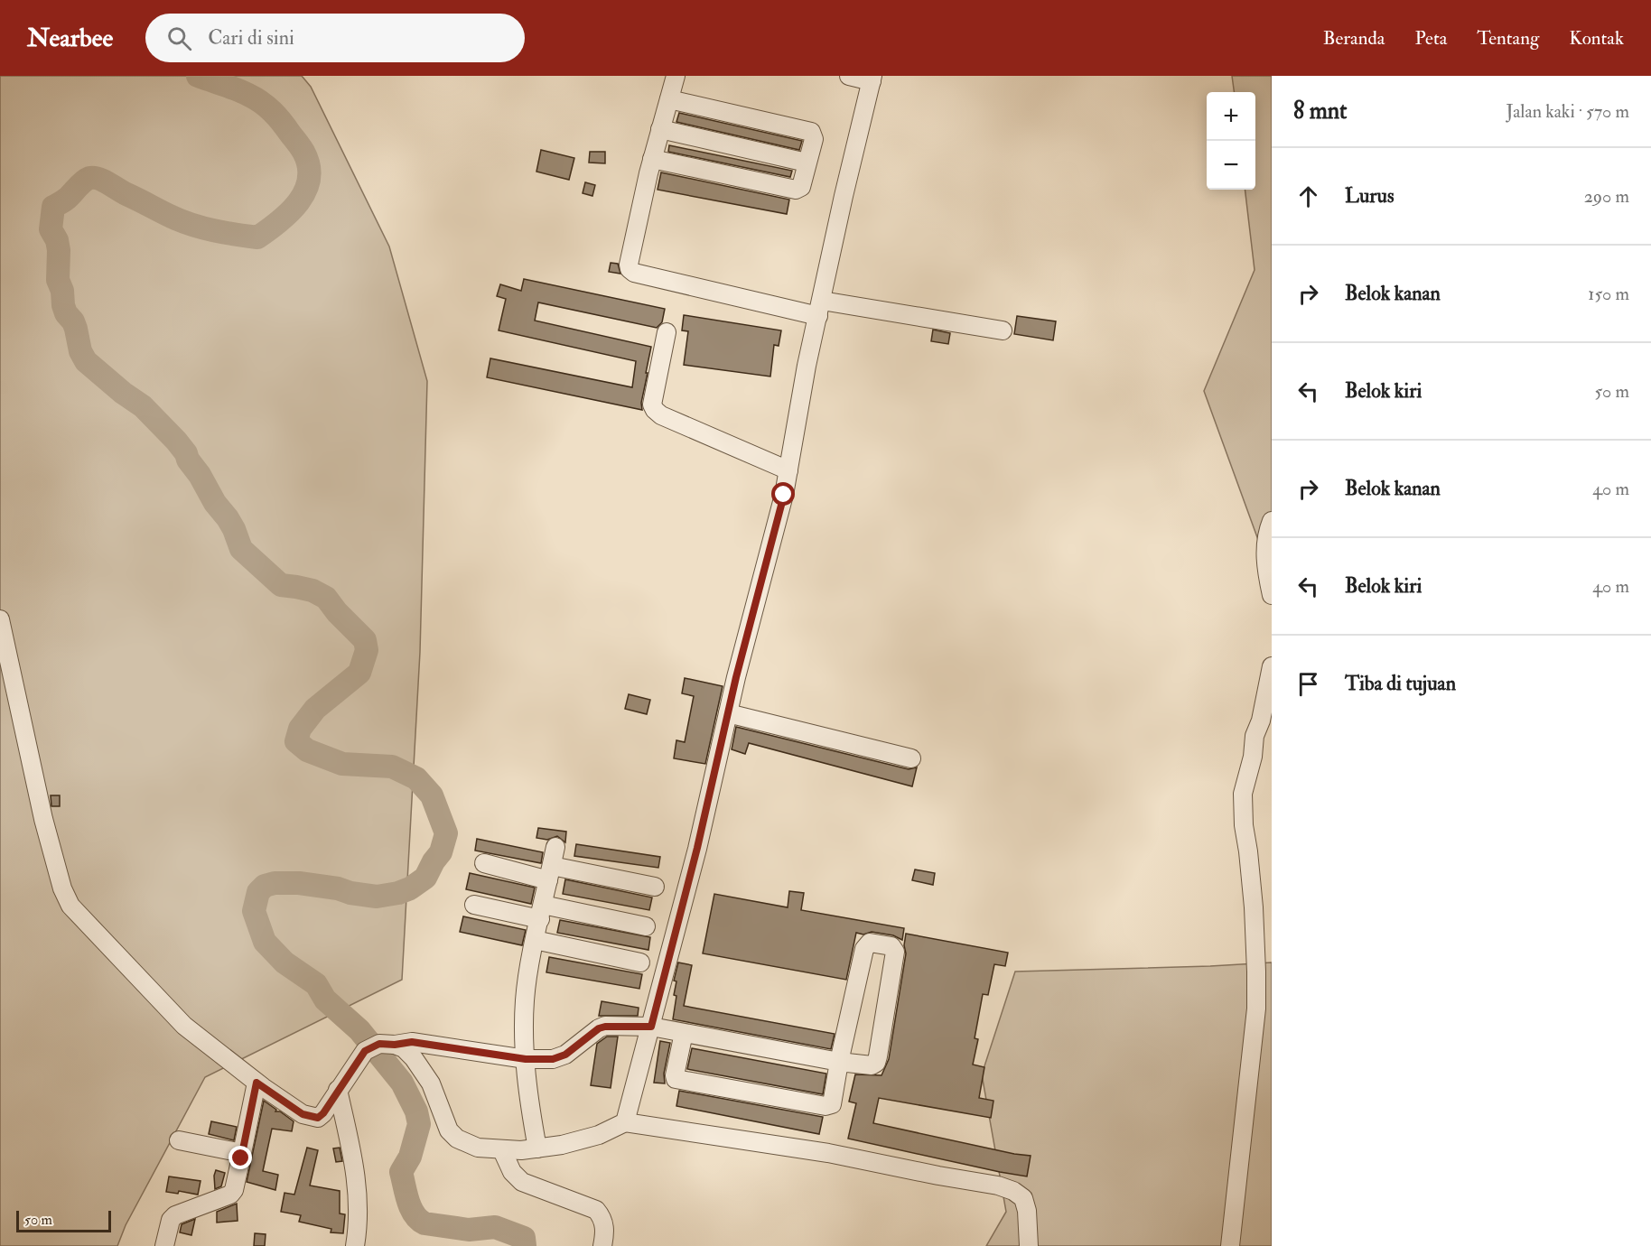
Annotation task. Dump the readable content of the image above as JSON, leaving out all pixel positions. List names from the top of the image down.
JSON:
{
  "scale_bar": "50 m",
  "page": {
    "header": "Nearbee",
    "search": "Cari di sini",
    "nav": [
      "Beranda",
      "Peta",
      "Tentang",
      "Kontak"
    ],
    "heading": ["8 mnt", "Jalan kaki · 570 m"],
    "map_buttons": ["+", "−"],
    "list": [
      ["Lurus", "290 m"],
      ["Belok kanan", "150 m"],
      ["Belok kiri", "50 m"],
      ["Belok kanan", "40 m"],
      ["Belok kiri", "40 m"],
      "Tiba di tujuan"
    ],
    "scale": "50 m"
  }
}
